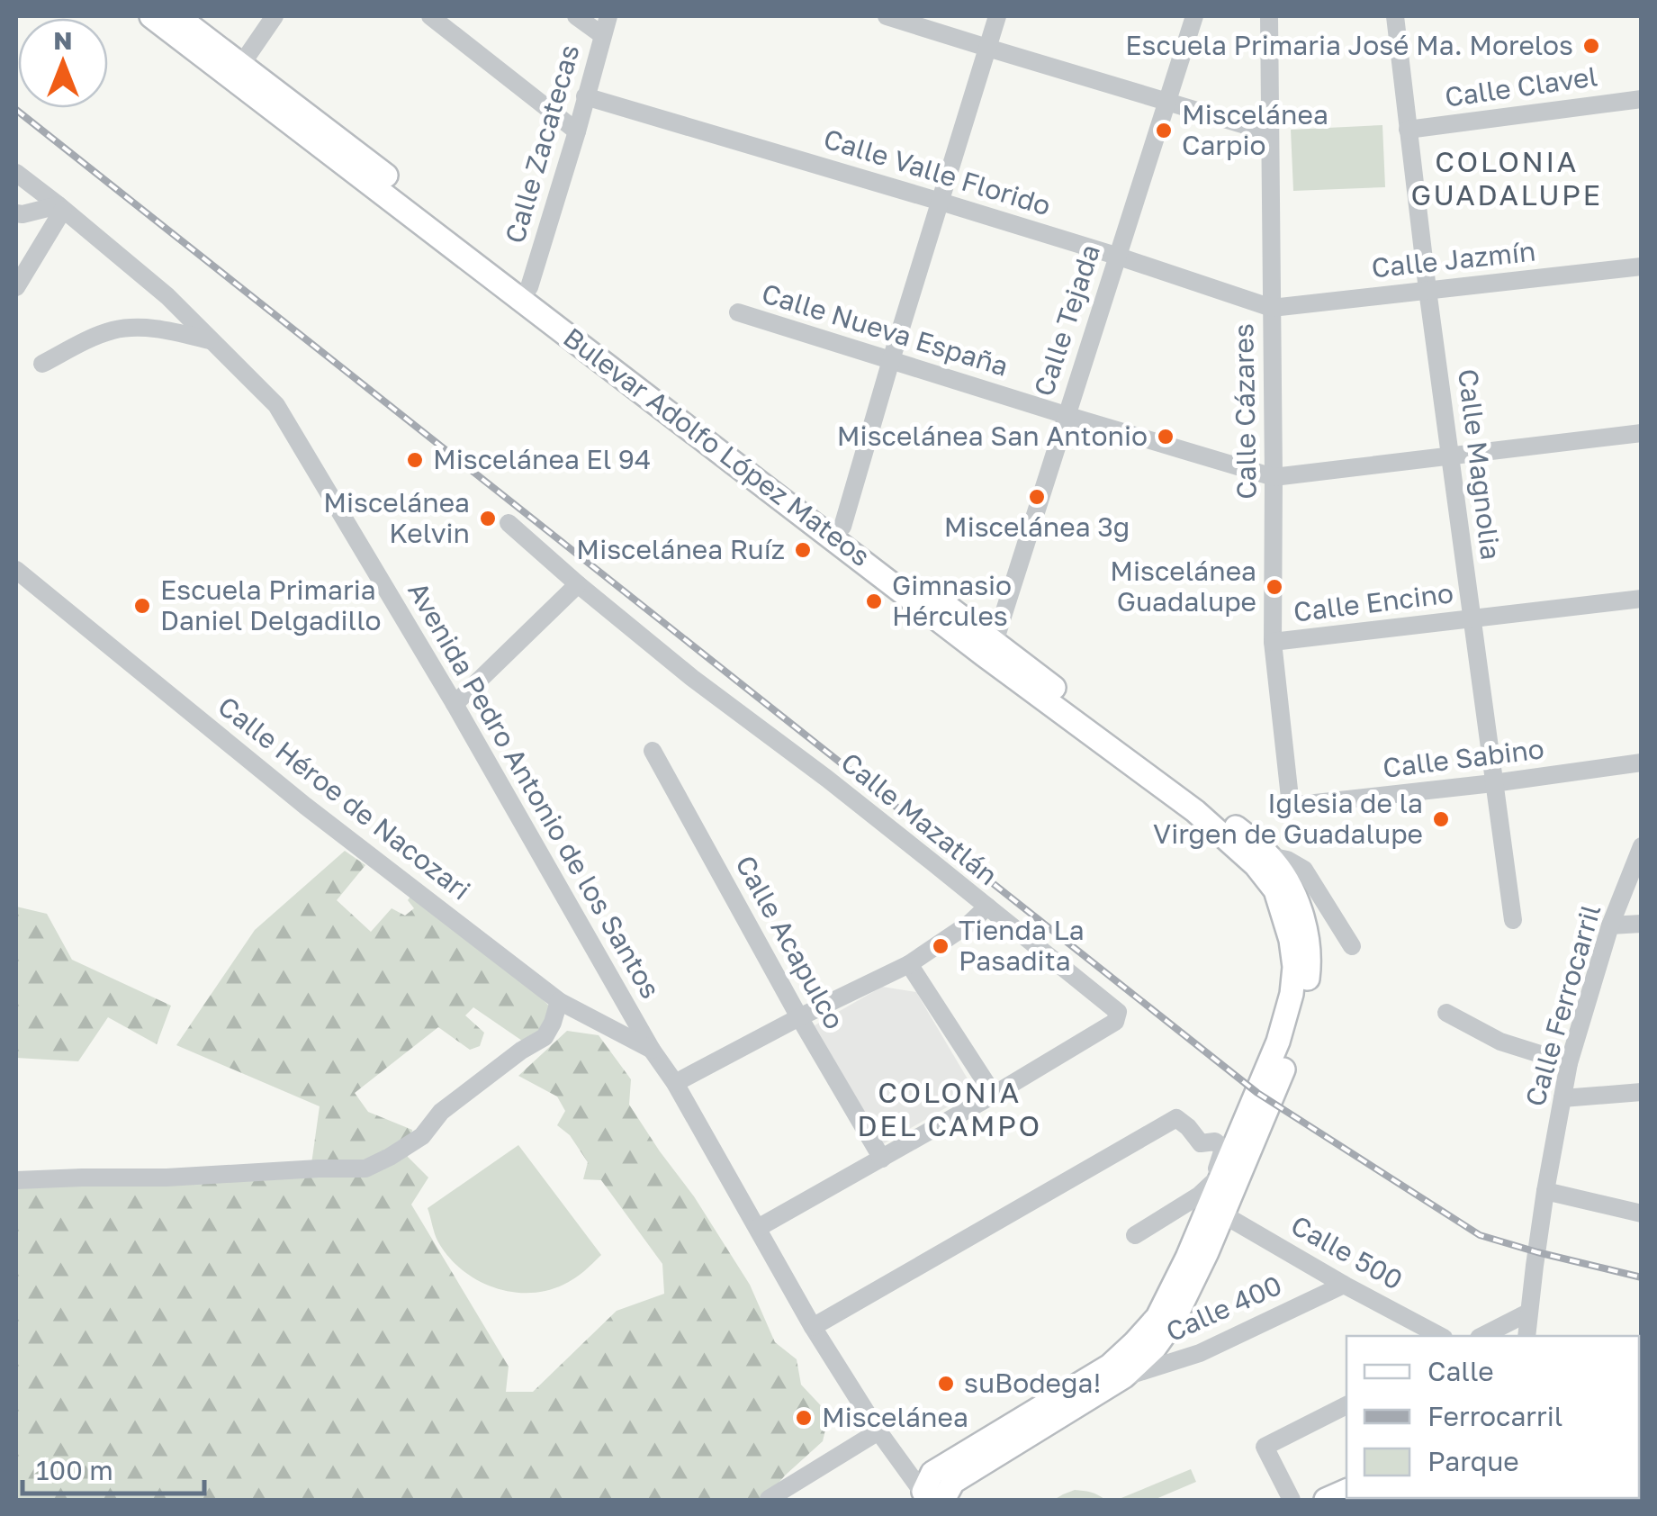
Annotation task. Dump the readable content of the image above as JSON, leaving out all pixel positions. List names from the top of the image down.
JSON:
{
  "streets": {
    "main road": ["Bulevar Adolfo López Mateos"],
    "street": [
      "Calle Clavel",
      "Calle Zacatecas",
      "Calle Valle Florido",
      "Calle Jazmín",
      "Calle Tejada",
      "Calle Nueva España",
      "Calle Cázares",
      "Calle Magnolia",
      "Calle Encino",
      "Calle Sabino",
      "Avenida Pedro Antonio de los Santos",
      "Calle Héroe de Nacozari",
      "Calle Mazatlán",
      "Calle Acapulco",
      "Calle Ferrocarril",
      "Calle 500",
      "Calle 400"
    ]
  },
  "crossings": [
    ["Calle Clavel", "Calle Magnolia"],
    ["Calle Zacatecas", "Calle Valle Florido"],
    ["Calle Zacatecas", "Bulevar Adolfo López Mateos"],
    ["Calle Valle Florido", "Calle Jazmín"],
    ["Calle Valle Florido", "Calle Tejada"],
    ["Calle Valle Florido", "Calle Cázares"],
    ["Calle Jazmín", "Calle Cázares"],
    ["Calle Jazmín", "Calle Magnolia"],
    ["Calle Tejada", "Calle Nueva España"],
    ["Calle Tejada", "Bulevar Adolfo López Mateos"],
    ["Calle Nueva España", "Calle Cázares"],
    ["Calle Cázares", "Calle Encino"],
    ["Calle Cázares", "Calle Sabino"],
    ["Bulevar Adolfo López Mateos", "Avenida Pedro Antonio de los Santos"],
    ["Bulevar Adolfo López Mateos", "Calle 500"],
    ["Bulevar Adolfo López Mateos", "Calle 400"],
    ["Calle Magnolia", "Calle Encino"],
    ["Calle Magnolia", "Calle Sabino"],
    ["Avenida Pedro Antonio de los Santos", "Calle Héroe de Nacozari"],
    ["Avenida Pedro Antonio de los Santos", "Calle Mazatlán"],
    ["Calle Mazatlán", "Calle Acapulco"],
    ["Calle 500", "Calle 400"]
  ],
  "districts": ["COLONIA GUADALUPE", "COLONIA DEL CAMPO"],
  "places": [
    "Escuela Primaria José Ma. Morelos",
    "Miscelánea Carpio",
    "Miscelánea San Antonio",
    "Miscelánea El 94",
    "Miscelánea 3g",
    "Miscelánea Kelvin",
    "Miscelánea Ruíz",
    "Miscelánea Guadalupe",
    "Gimnasio Hércules",
    "Escuela Primaria Daniel Delgadillo",
    "Iglesia de la Virgen de Guadalupe",
    "Tienda La Pasadita",
    "suBodega!",
    "Miscelánea"
  ],
  "legend": ["Calle", "Ferrocarril", "Parque"],
  "scale_bar": "100 m",
  "north": "top"
}
